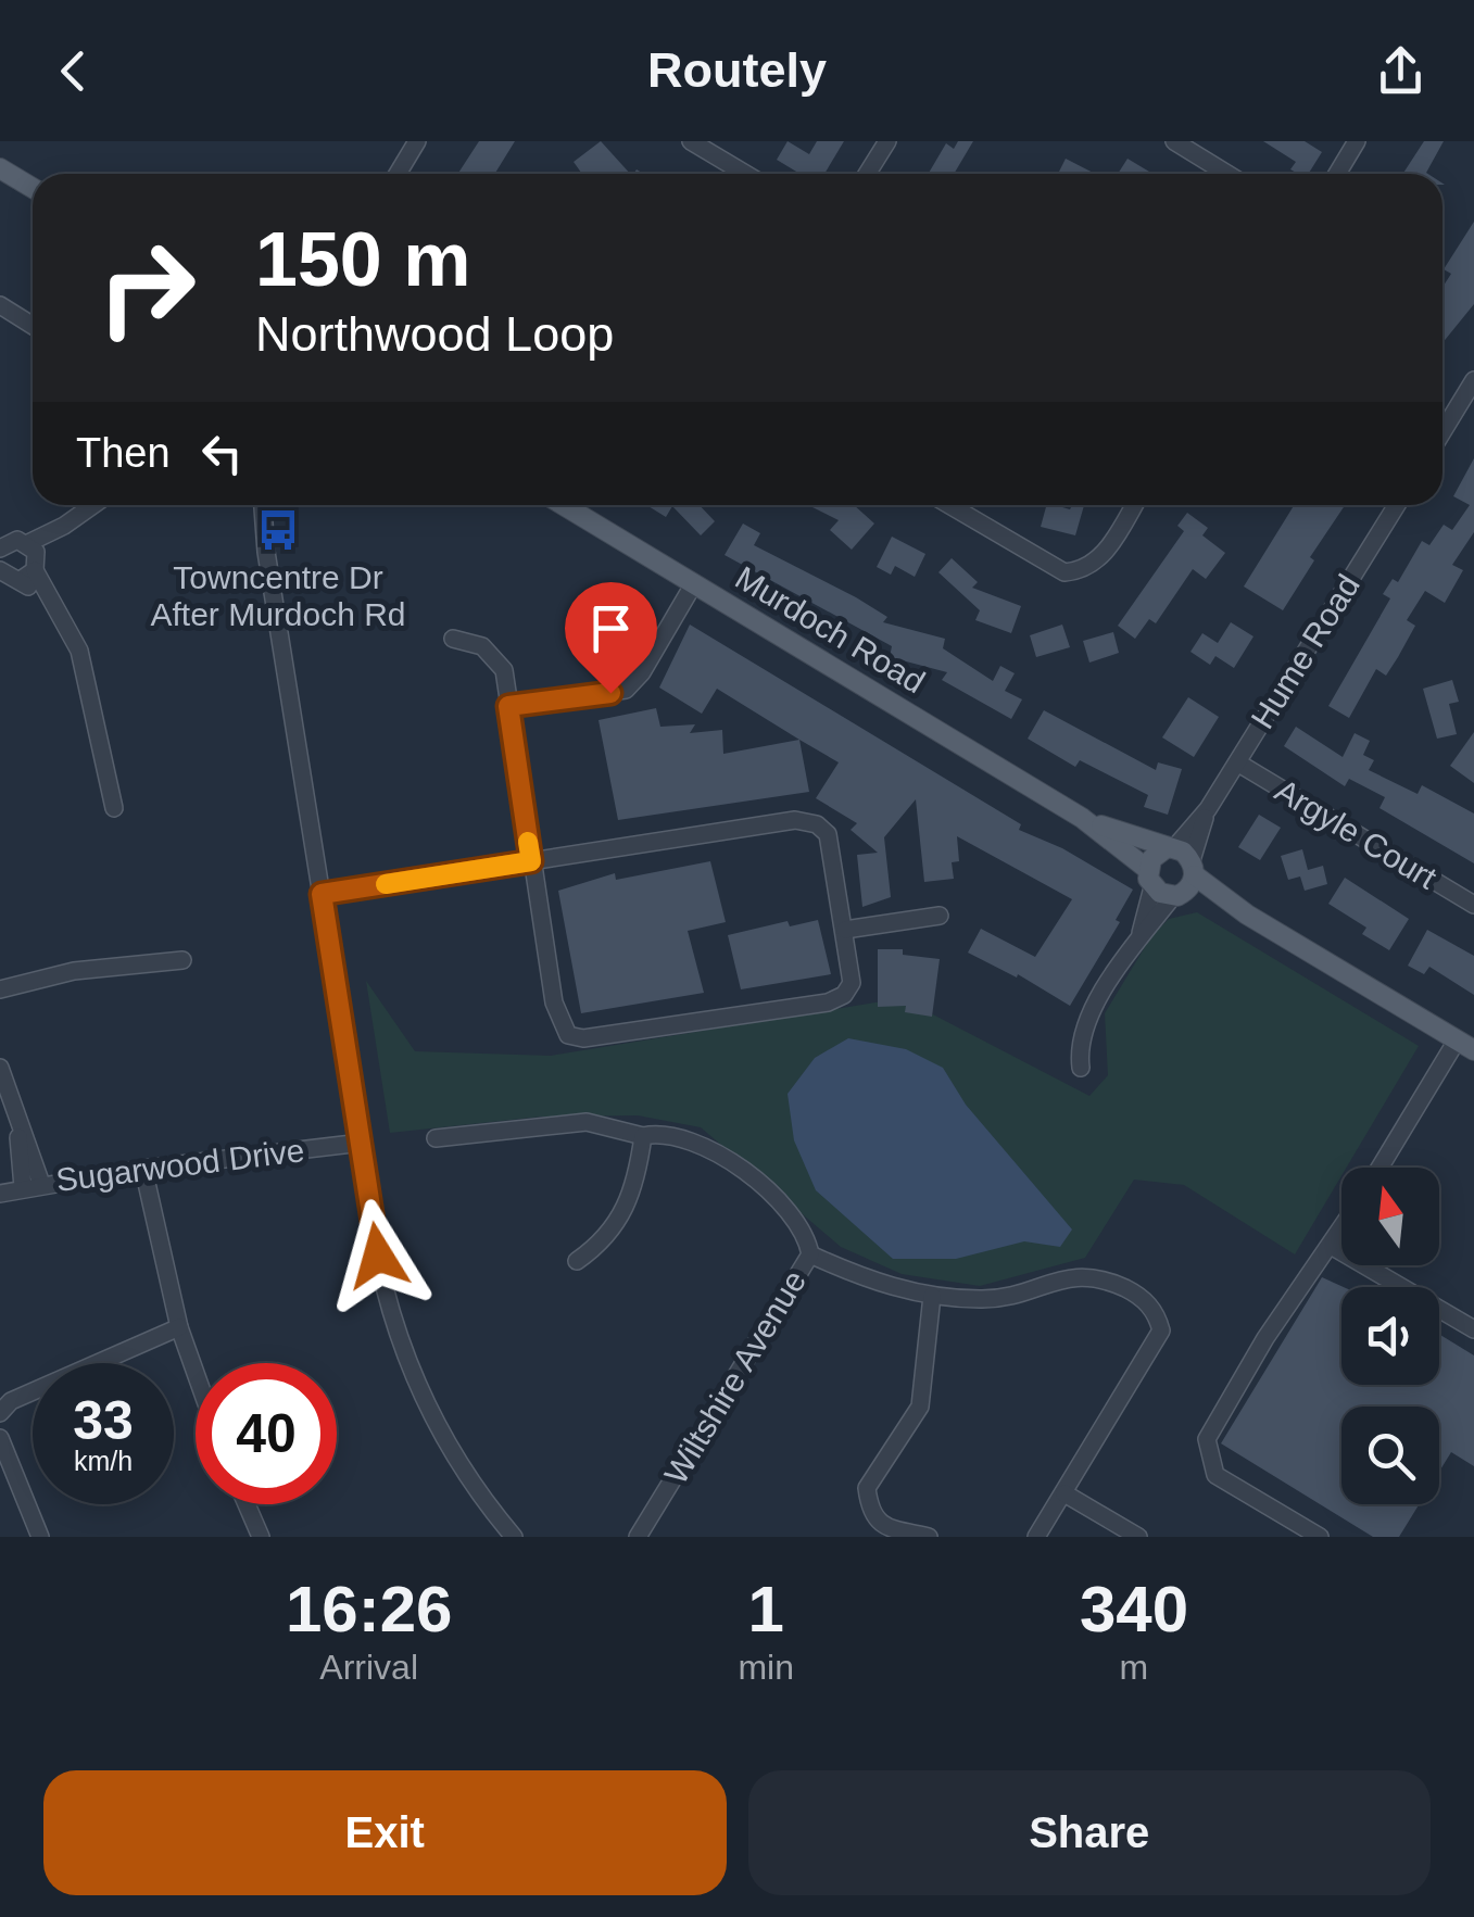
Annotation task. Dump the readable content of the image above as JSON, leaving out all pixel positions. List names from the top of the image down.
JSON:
{
  "streets": {
    "main road": ["Murdoch Road"],
    "street": [
      "Hume Road",
      "Argyle Court",
      "Sugarwood Drive",
      "Wiltshire Avenue"
    ]
  },
  "crossings": [
    ["Murdoch Road", "Hume Road"],
    ["Hume Road", "Argyle Court"]
  ],
  "places": {
    "bus stop": ["Towncentre Dr After Murdoch Rd"]
  },
  "north": "top",
  "page": {
    "header": "Routely",
    "turn": ["150 m", "Northwood Loop"],
    "then": "Then",
    "speed": "33 km/h",
    "limit": "40",
    "eta": [
      "16:26",
      "Arrival",
      "1",
      "min",
      "340",
      "m"
    ],
    "buttons": ["Exit", "Share"]
  }
}
